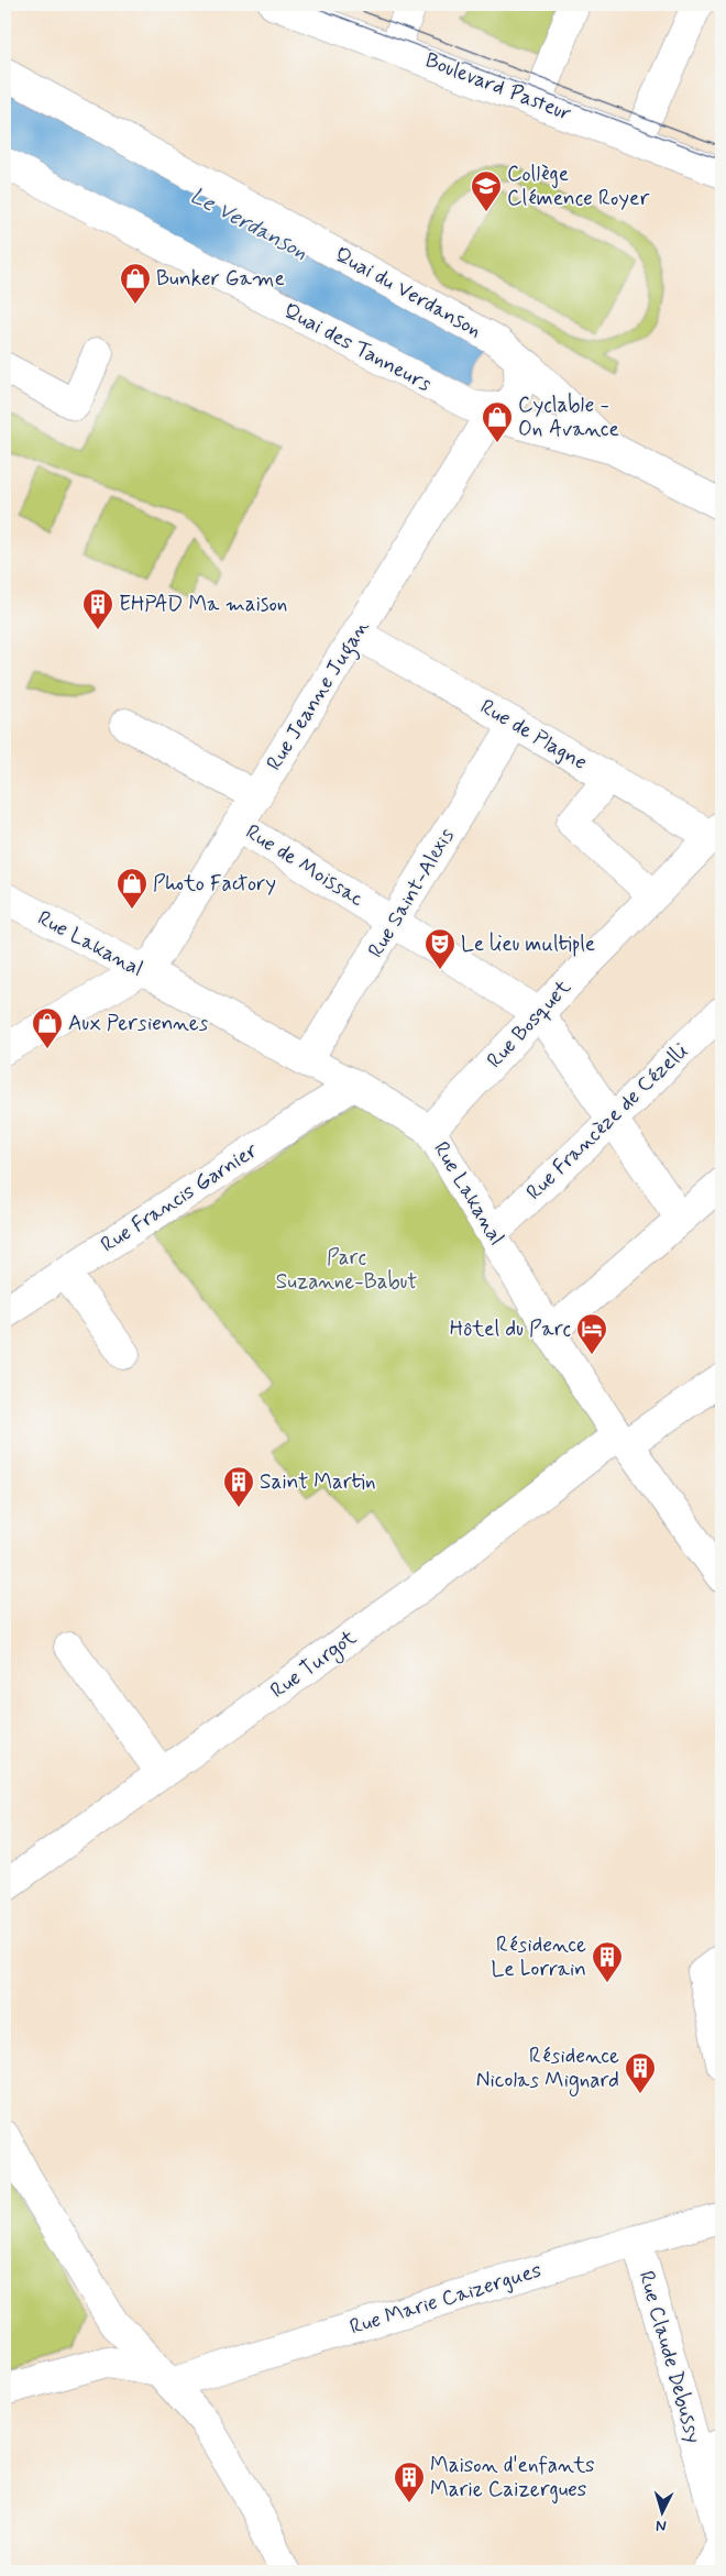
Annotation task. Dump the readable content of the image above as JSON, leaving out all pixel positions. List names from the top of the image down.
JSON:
{
  "streets": {
    "street": [
      "Boulevard Pasteur",
      "Quai du Verdanson",
      "Quai des Tanneurs",
      "Rue Jeanne Jugan",
      "Rue de Plagne",
      "Rue de Moissac",
      "Rue Saint-Alexis",
      "Rue Lakanal",
      "Rue Bosquet",
      "Rue Francèze de Cézelli",
      "Rue Francis Garnier",
      "Rue Turgot",
      "Rue Marie Caizergues",
      "Rue Claude Debussy"
    ]
  },
  "crossings": [
    ["Quai du Verdanson", "Quai des Tanneurs"],
    ["Quai des Tanneurs", "Rue Jeanne Jugan"],
    ["Rue Jeanne Jugan", "Rue de Plagne"],
    ["Rue Jeanne Jugan", "Rue de Moissac"],
    ["Rue Jeanne Jugan", "Rue Lakanal"],
    ["Rue de Plagne", "Rue Saint-Alexis"],
    ["Rue de Plagne", "Rue Bosquet"],
    ["Rue de Moissac", "Rue Saint-Alexis"],
    ["Rue de Moissac", "Rue Bosquet"],
    ["Rue Saint-Alexis", "Rue Lakanal"],
    ["Rue Lakanal", "Rue Bosquet"],
    ["Rue Lakanal", "Rue Francèze de Cézelli"],
    ["Rue Lakanal", "Rue Francis Garnier"],
    ["Rue Lakanal", "Rue Turgot"],
    ["Rue Marie Caizergues", "Rue Claude Debussy"]
  ],
  "water": ["Le Verdanson"],
  "parks": ["Parc Suzanne-Babut"],
  "places": {
    "school or university": ["Collège Clémence Royer"],
    "shop": [
      "Bunker Game",
      "Cyclable - On Avance",
      "Photo Factory",
      "Aux Persiennes"
    ],
    "building": [
      "EHPAD Ma maison",
      "Saint Martin",
      "Résidence Le Lorrain",
      "Résidence Nicolas Mignard",
      "Maison d'enfants Marie Caizergues"
    ],
    "theatre": ["Le lieu multiple"],
    "hotel": ["Hôtel du Parc"]
  },
  "north": "bottom"
}
